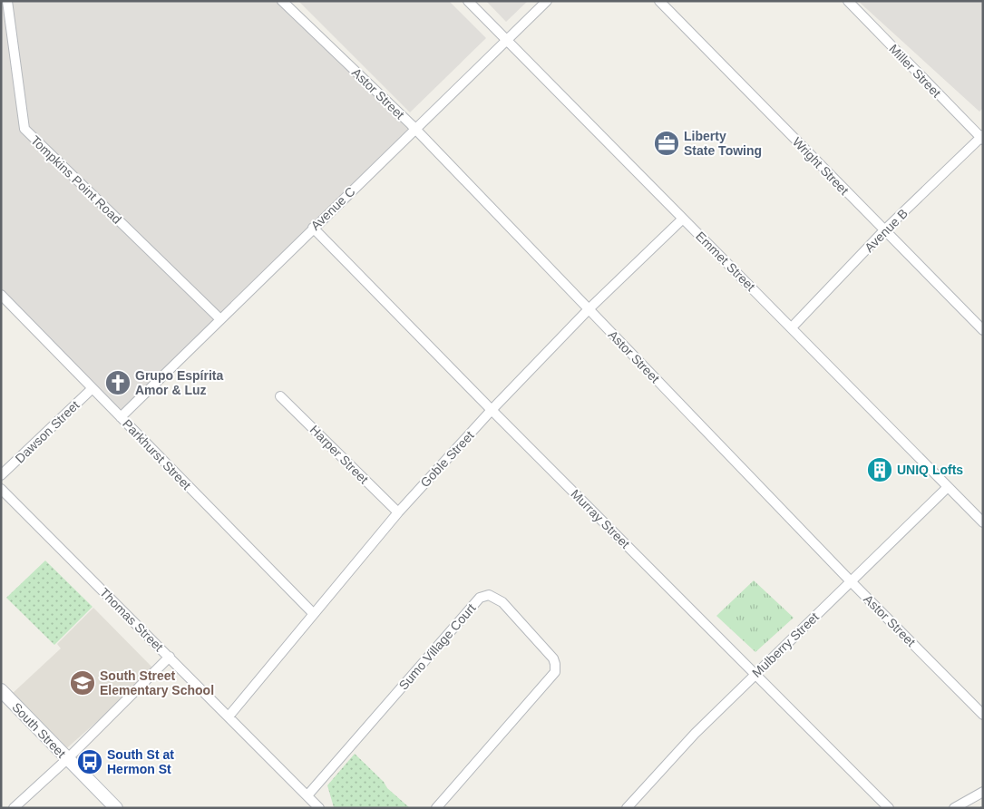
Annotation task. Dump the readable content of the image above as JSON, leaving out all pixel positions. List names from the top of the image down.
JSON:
{
  "streets": {
    "main road": ["South Street"],
    "street": [
      "Miller Street",
      "Astor Street",
      "Wright Street",
      "Tompkins Point Road",
      "Avenue C",
      "Avenue B",
      "Emmet Street",
      "Dawson Street",
      "Parkhurst Street",
      "Harper Street",
      "Goble Street",
      "Murray Street",
      "Thomas Street",
      "Mulberry Street",
      "Sumo Village Court"
    ]
  },
  "crossings": [
    ["Miller Street", "Avenue B"],
    ["Astor Street", "Avenue C"],
    ["Astor Street", "Goble Street"],
    ["Astor Street", "Mulberry Street"],
    ["Wright Street", "Avenue B"],
    ["Tompkins Point Road", "Avenue C"],
    ["Avenue C", "Emmet Street"],
    ["Avenue C", "Parkhurst Street"],
    ["Avenue C", "Murray Street"],
    ["Avenue B", "Emmet Street"],
    ["Emmet Street", "Goble Street"],
    ["Emmet Street", "Mulberry Street"],
    ["Dawson Street", "Parkhurst Street"],
    ["Parkhurst Street", "Goble Street"],
    ["Harper Street", "Goble Street"],
    ["Goble Street", "Murray Street"],
    ["Goble Street", "Thomas Street"],
    ["Murray Street", "Mulberry Street"],
    ["Thomas Street", "Sumo Village Court"]
  ],
  "places": {
    "office": ["Liberty State Towing"],
    "church": ["Grupo Espírita Amor & Luz"],
    "building": ["UNIQ Lofts"],
    "school or university": ["South Street Elementary School"],
    "bus stop": ["South St at Hermon St"]
  }
}
